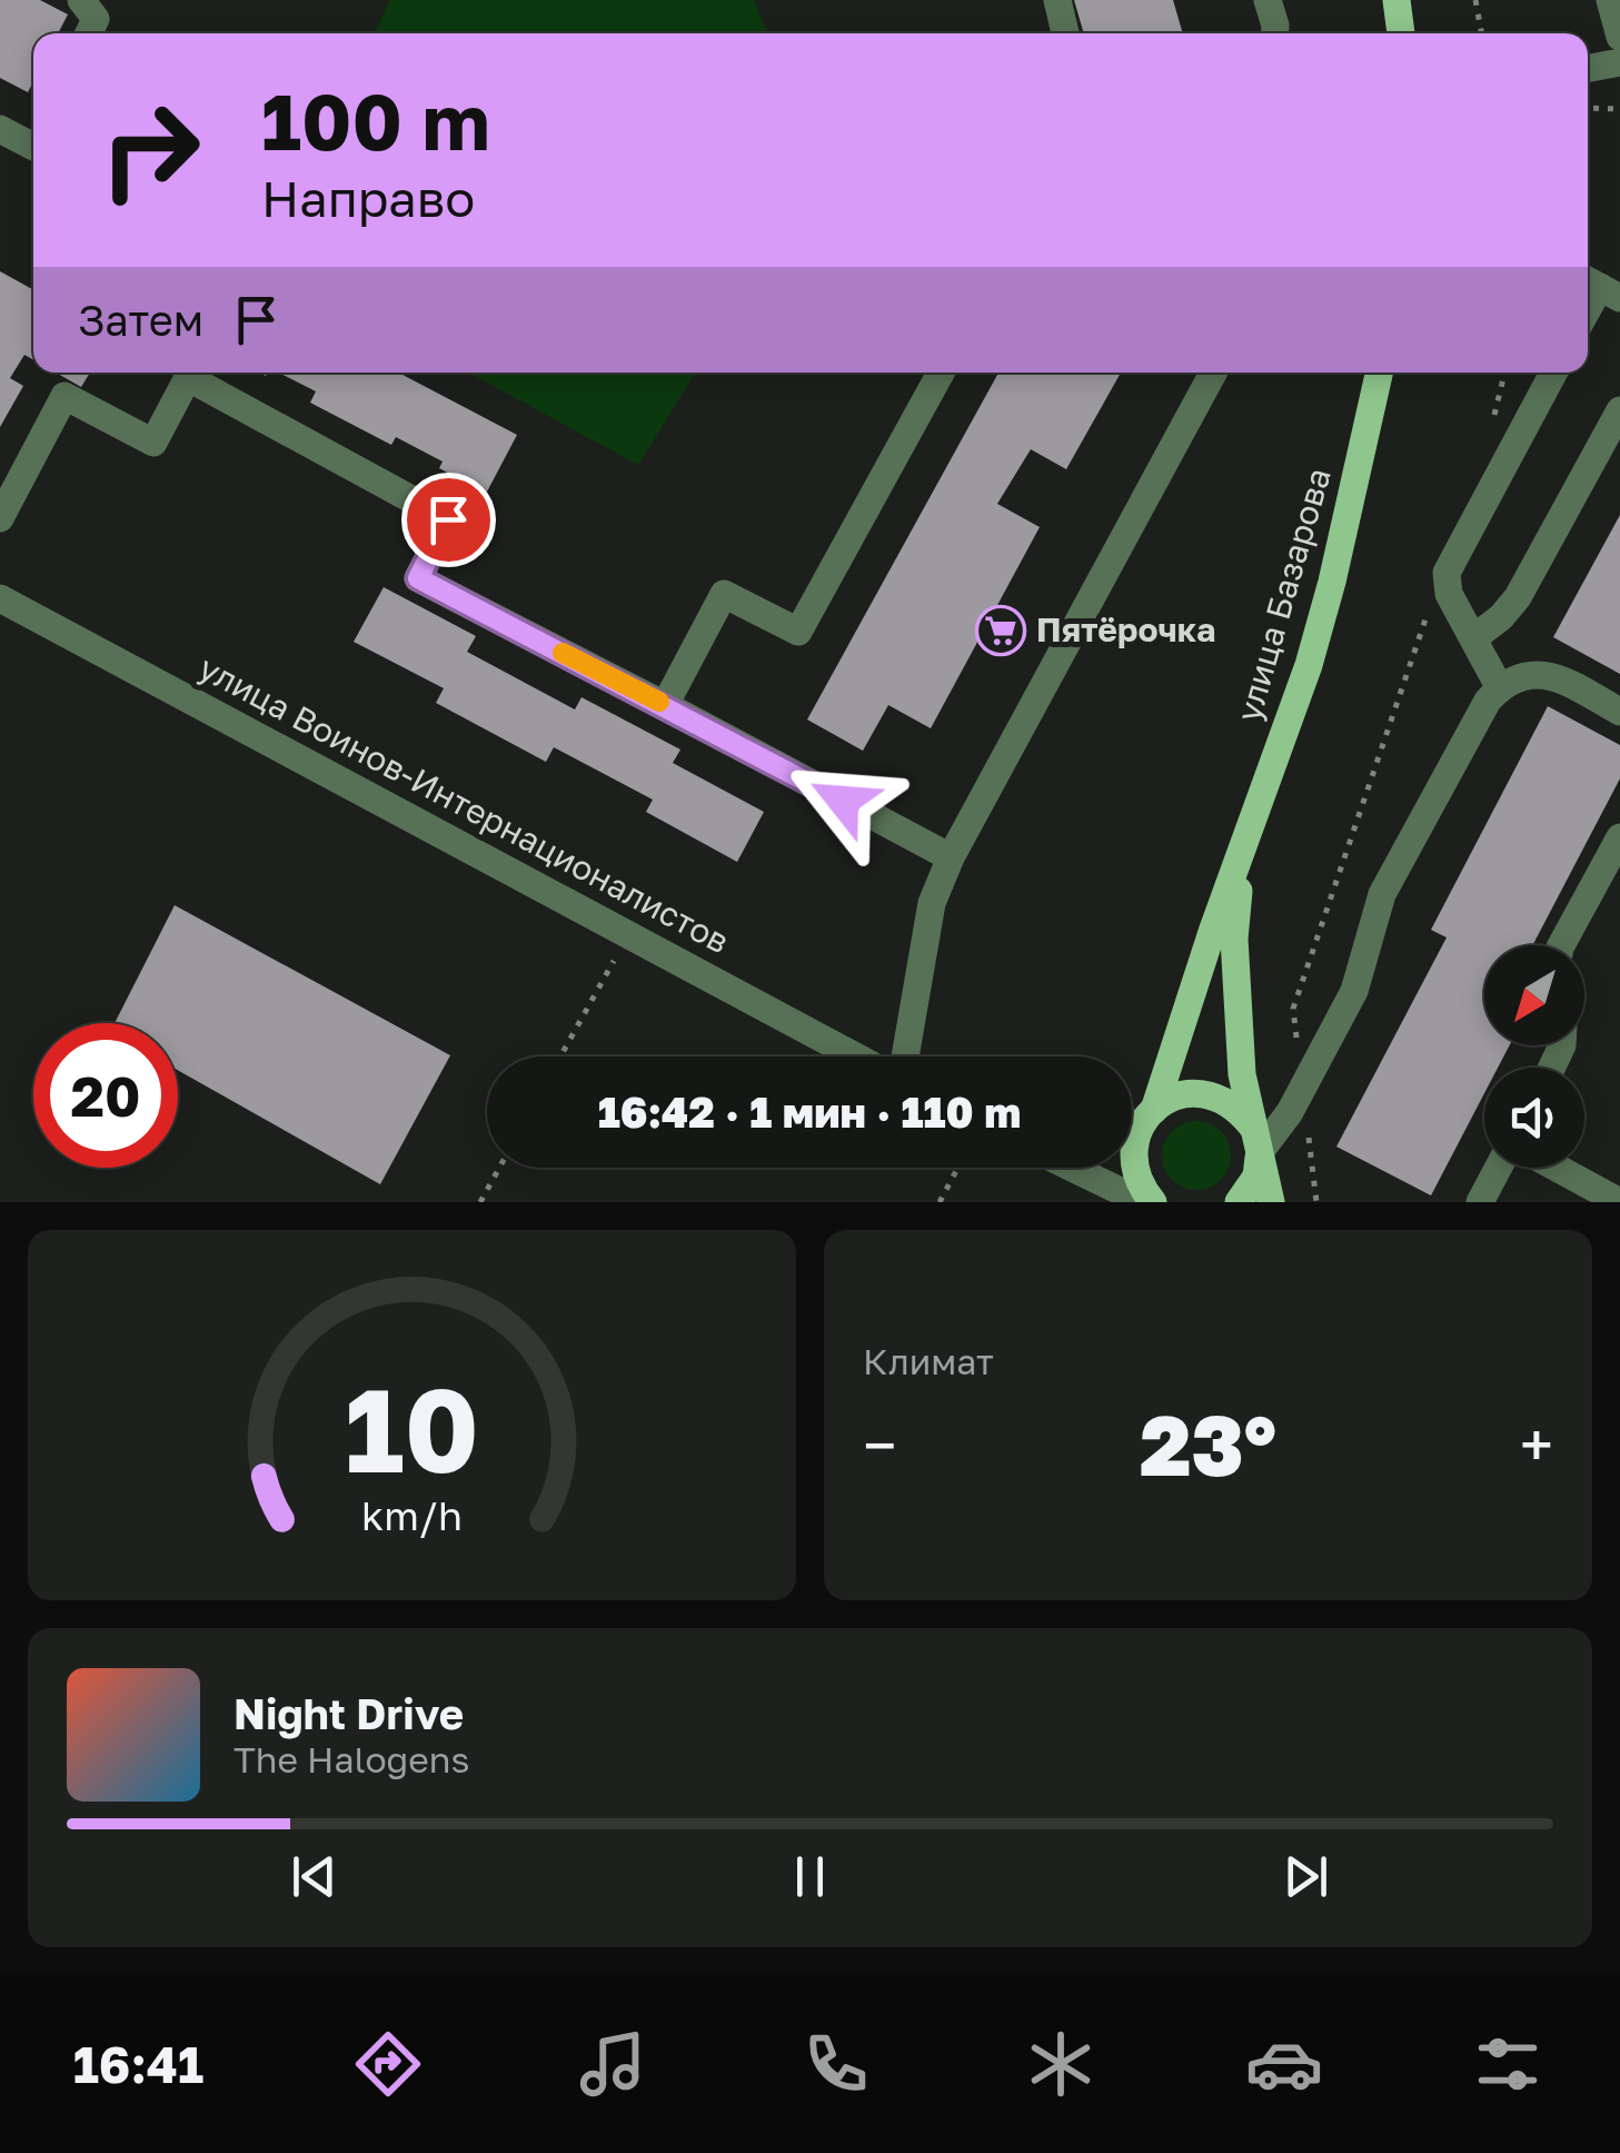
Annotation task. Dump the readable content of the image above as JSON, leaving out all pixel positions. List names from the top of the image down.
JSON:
{
  "streets": {
    "main road": ["улица Базарова"],
    "street": ["улица Воинов-Интернационалистов"]
  },
  "places": {
    "supermarket": ["Пятёрочка"]
  },
  "north": "bottom left",
  "page": {
    "turn": ["100 m", "Направо"],
    "then": "Затем",
    "limit": "20",
    "trip": "16:42 · 1 мин · 110 m",
    "tile": "Климат",
    "heat": ["−", "23°", "+"],
    "song": ["Night Drive", "The Halogens"],
    "tabs": "16:41",
    "gauge": ["10", "km/h"]
  }
}
